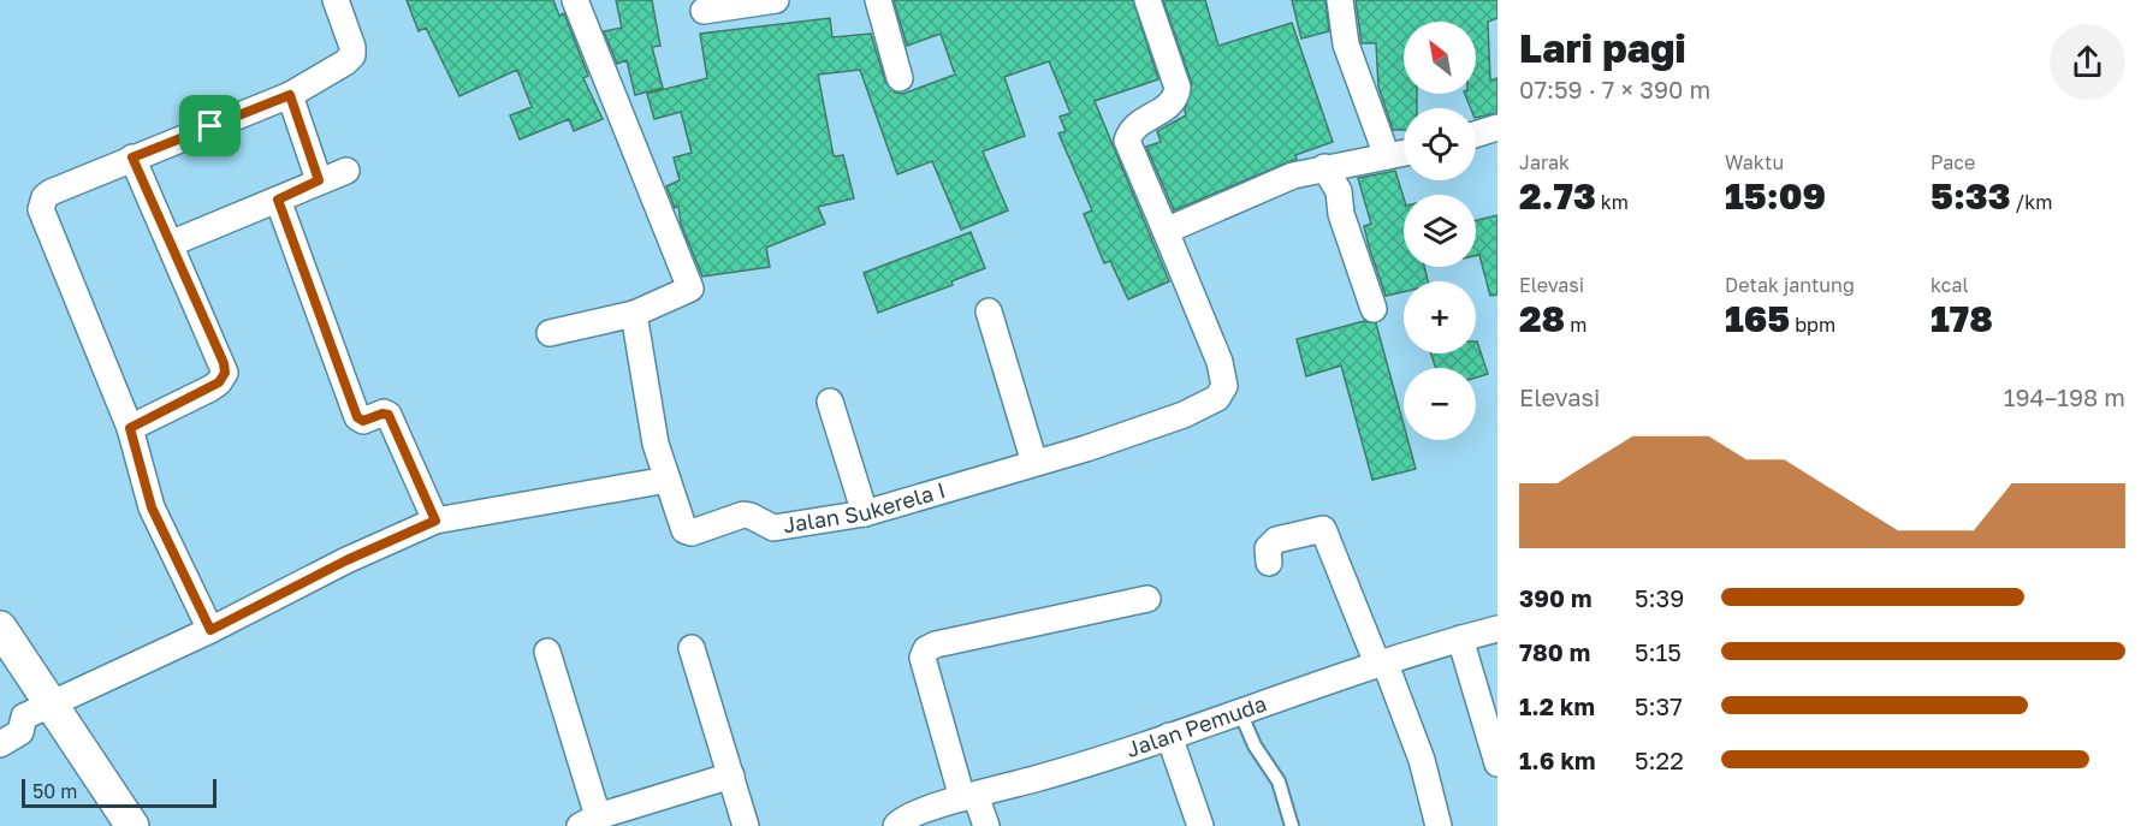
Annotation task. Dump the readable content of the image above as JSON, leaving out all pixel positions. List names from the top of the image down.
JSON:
{
  "streets": {
    "street": ["Jalan Sukerela I", "Jalan Pemuda"]
  },
  "scale_bar": "50 m",
  "north": "top left",
  "page": {
    "heading": ["Lari pagi", "07:59 · 7 × 390 m"],
    "map_buttons": ["+", "−"],
    "stats": [
      ["Jarak", "2.73 km"],
      ["Waktu", "15:09"],
      ["Pace", "5:33 /km"],
      ["Elevasi", "28 m"],
      ["Detak jantung", "165 bpm"],
      ["kcal", "178"]
    ],
    "chart": ["Elevasi", "194–198 m"],
    "list": [
      {
        "name": "390 m",
        "note": "5:39"
      },
      {
        "name": "780 m",
        "note": "5:15"
      },
      {
        "name": "1.2 km",
        "note": "5:37"
      },
      {
        "name": "1.6 km",
        "note": "5:22"
      }
    ],
    "scale": "50 m"
  }
}
